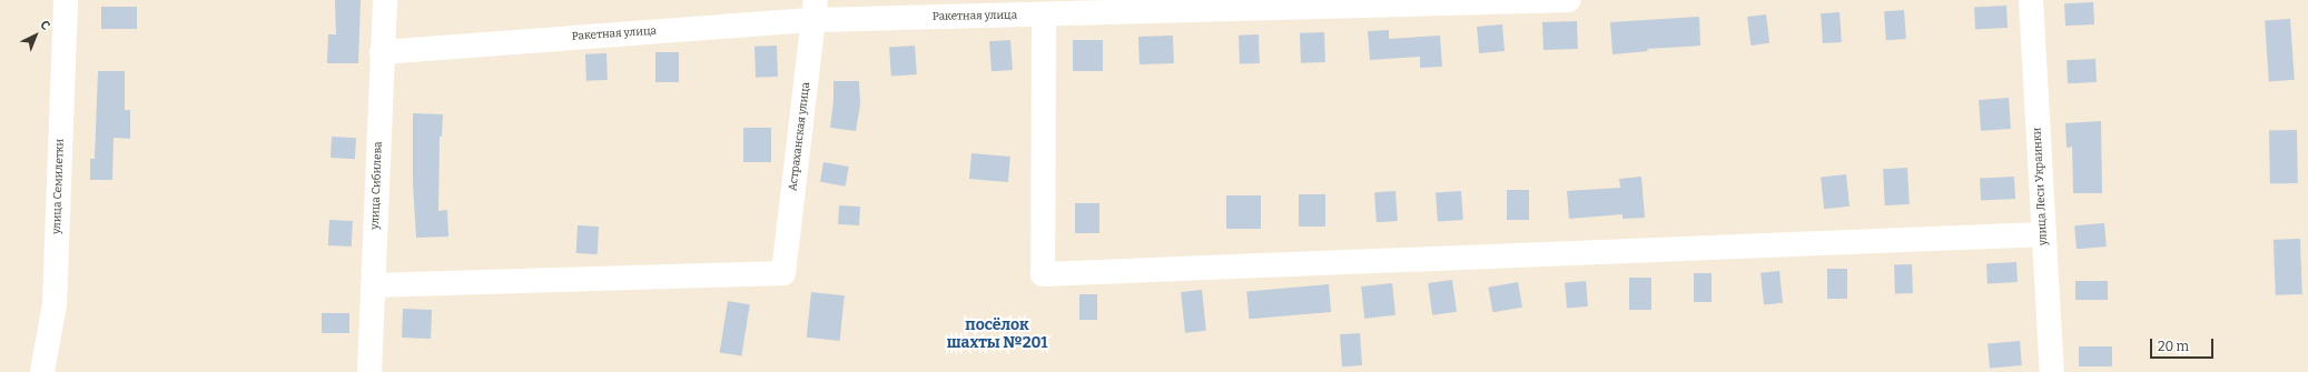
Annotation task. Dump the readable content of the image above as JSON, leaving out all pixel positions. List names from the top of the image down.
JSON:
{
  "streets": {
    "street": [
      "Ракетная улица",
      "Астраханская улица",
      "улица Сибилева",
      "улица Семилетки",
      "улица Леси Украинки"
    ]
  },
  "crossings": [
    ["Ракетная улица", "Астраханская улица"],
    ["Ракетная улица", "улица Сибилева"],
    ["Астраханская улица", "улица Сибилева"]
  ],
  "districts": ["посёлок шахты №201"],
  "scale_bar": "20 m",
  "north": "top right"
}
